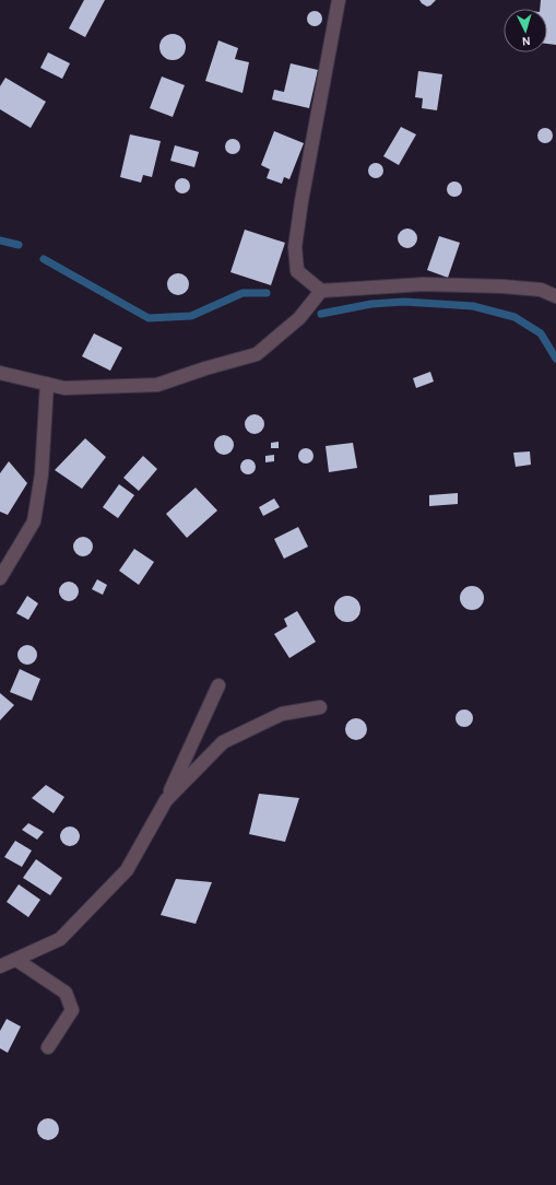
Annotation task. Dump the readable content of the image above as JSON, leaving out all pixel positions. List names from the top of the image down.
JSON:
{
  "north": "bottom"
}
